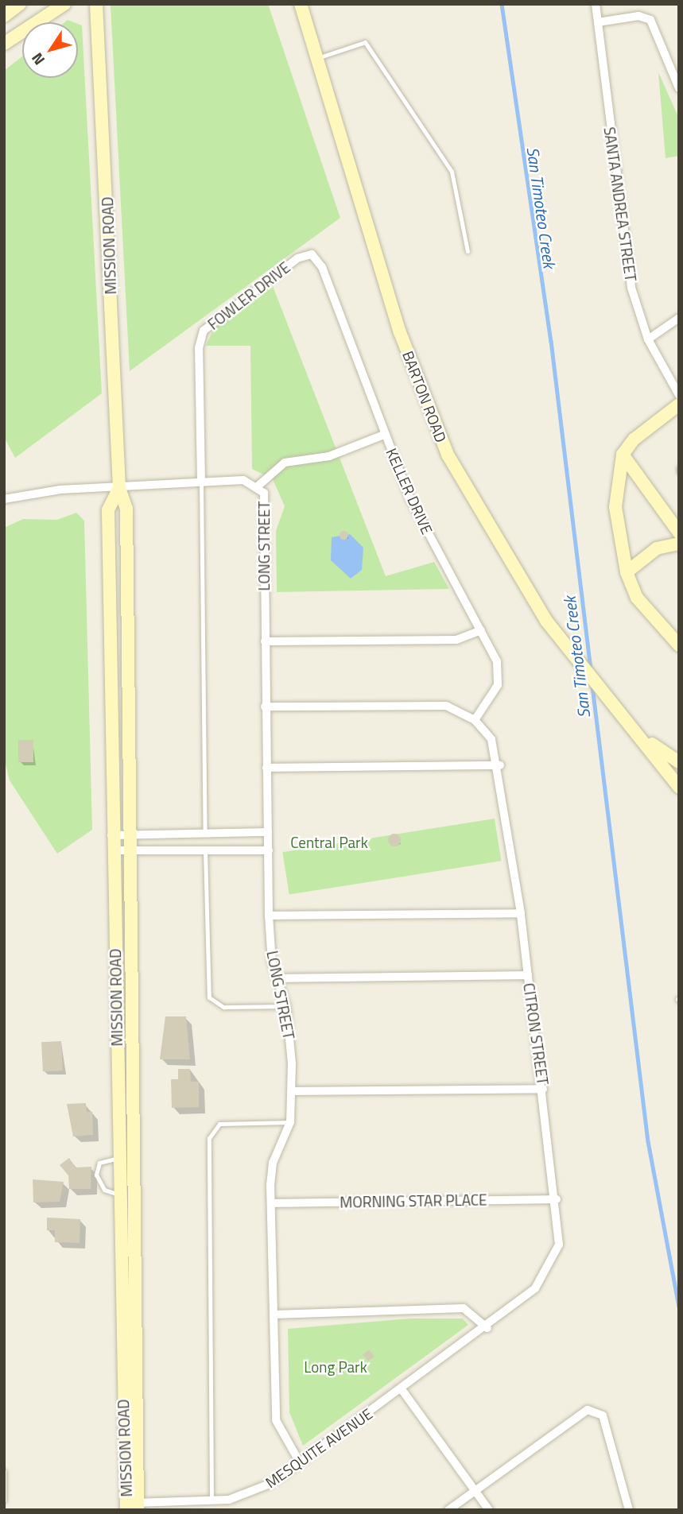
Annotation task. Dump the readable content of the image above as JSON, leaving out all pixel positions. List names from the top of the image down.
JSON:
{
  "streets": {
    "street": [
      "SANTA ANDREA STREET",
      "MISSION ROAD",
      "FOWLER DRIVE",
      "BARTON ROAD",
      "KELLER DRIVE",
      "LONG STREET",
      "CITRON STREET",
      "MORNING STAR PLACE",
      "MESQUITE AVENUE"
    ]
  },
  "crossings": [
    ["MISSION ROAD", "MESQUITE AVENUE"],
    ["FOWLER DRIVE", "KELLER DRIVE"],
    ["KELLER DRIVE", "CITRON STREET"],
    ["LONG STREET", "MORNING STAR PLACE"],
    ["LONG STREET", "MESQUITE AVENUE"],
    ["CITRON STREET", "MORNING STAR PLACE"],
    ["CITRON STREET", "MESQUITE AVENUE"]
  ],
  "water": ["San Timoteo Creek"],
  "parks": ["Central Park", "Long Park"],
  "north": "bottom left"
}
